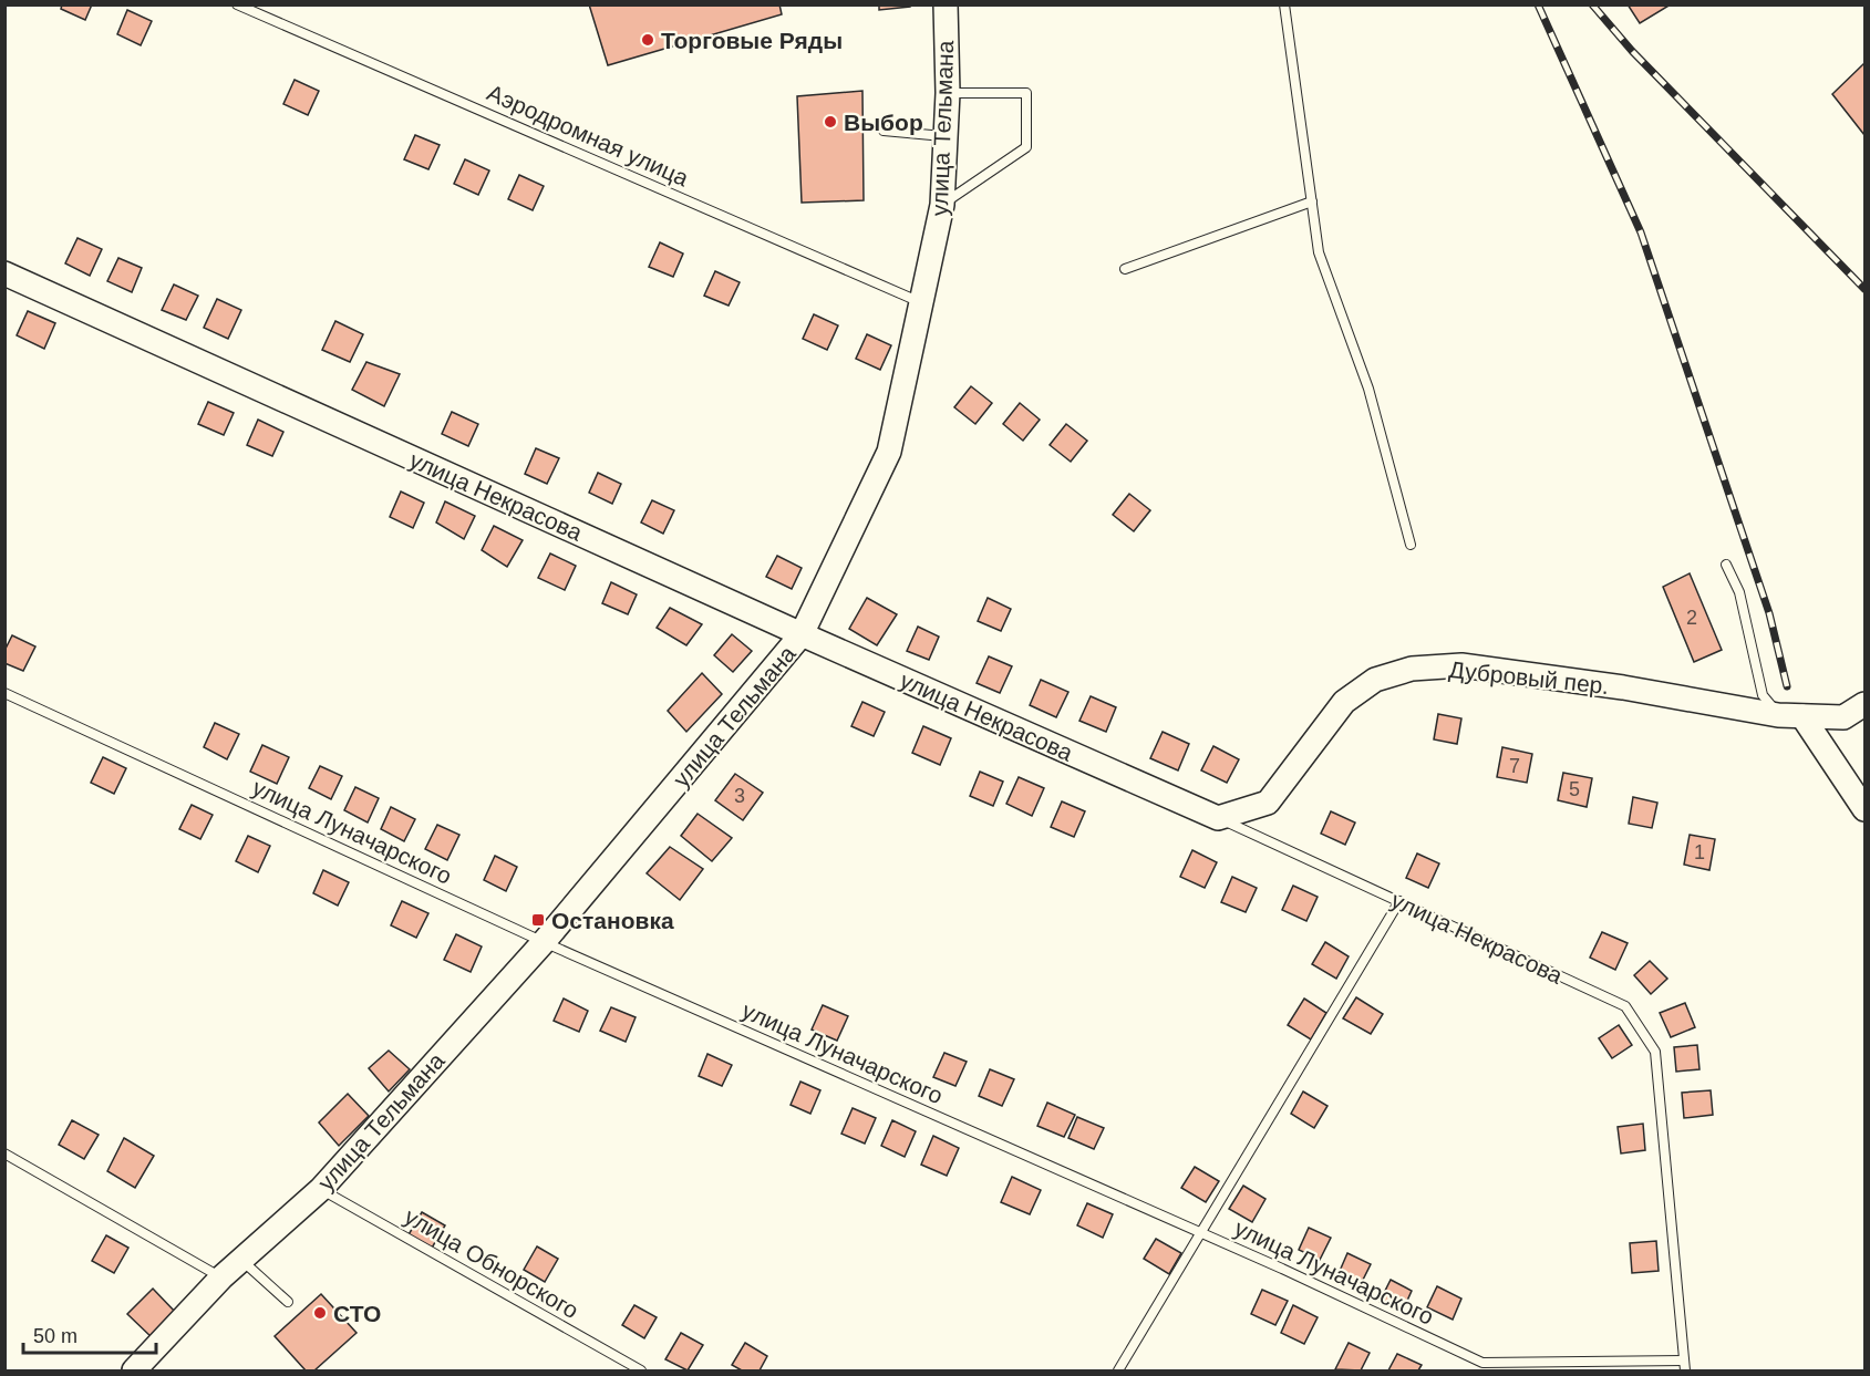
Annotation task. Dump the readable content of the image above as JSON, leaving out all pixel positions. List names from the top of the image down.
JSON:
{
  "streets": {
    "street": ["улица Тельмана", "улица Некрасова", "Дубровый пер."],
    "lane": ["Аэродромная улица", "улица Луначарского", "улица Обнорского"]
  },
  "crossings": [
    ["улица Тельмана", "Аэродромная улица"],
    ["улица Тельмана", "улица Некрасова"],
    ["улица Тельмана", "улица Луначарского"],
    ["улица Тельмана", "улица Обнорского"],
    ["улица Некрасова", "Дубровый пер."],
    ["улица Некрасова", "улица Луначарского"]
  ],
  "places": {
    "other": ["Торговые Ряды", "Выбор", "СТО"],
    "transit": ["Остановка"]
  },
  "house_numbers": [
    "2",
    "7",
    "5",
    "3",
    "1"
  ],
  "scale_bar": "50 m"
}
